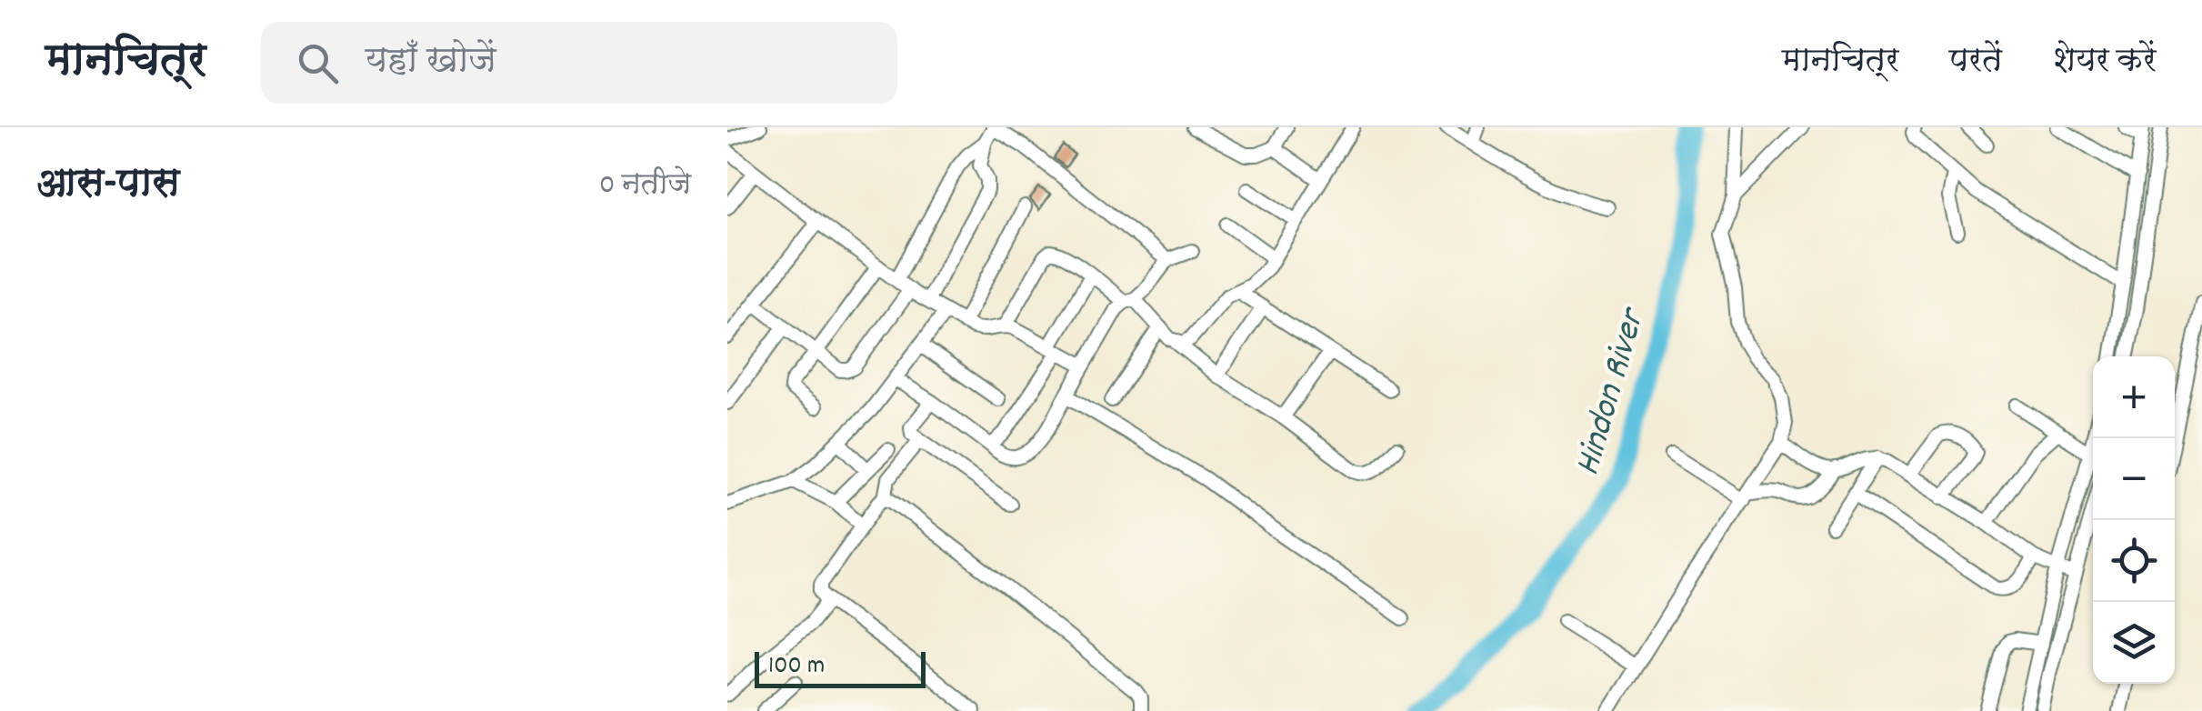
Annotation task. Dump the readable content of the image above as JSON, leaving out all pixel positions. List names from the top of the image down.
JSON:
{
  "water": ["Hindon River"],
  "scale_bar": "100 m",
  "page": {
    "header": "मानचित्र",
    "search": "यहाँ खोजें",
    "nav": ["मानचित्र", "परतें", "शेयर करें"],
    "heading": ["आस-पास", "0 नतीजे"],
    "map_buttons": ["+", "−"],
    "scale": "100 m"
  }
}
